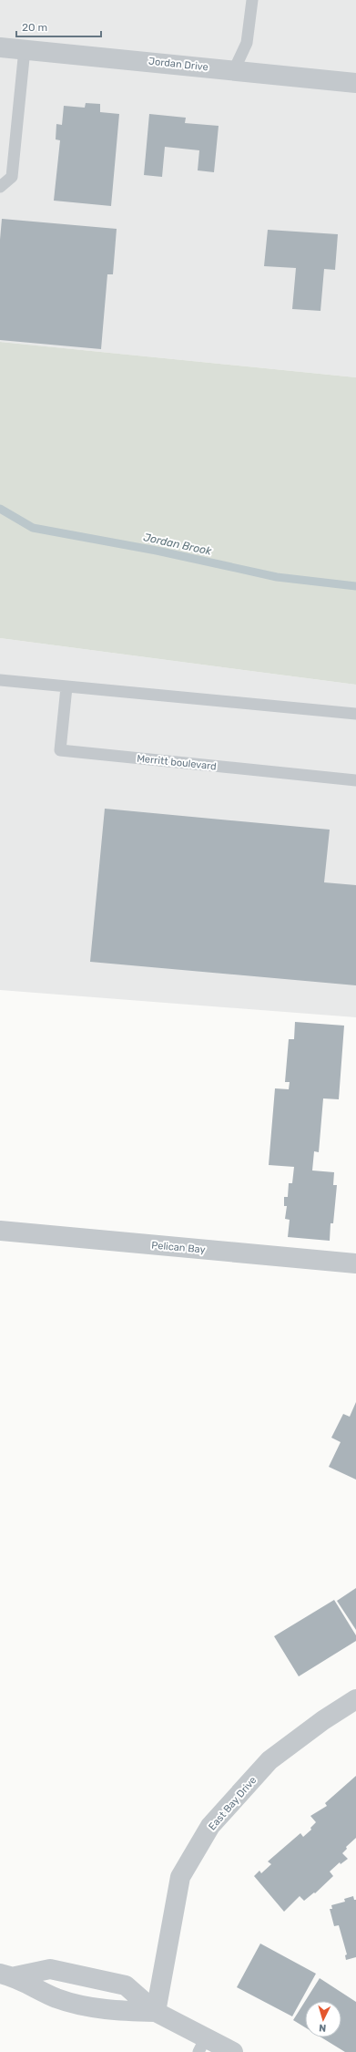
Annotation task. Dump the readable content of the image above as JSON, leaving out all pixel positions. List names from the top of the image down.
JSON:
{
  "streets": {
    "street": ["Jordan Drive", "Pelican Bay", "East Bay Drive"],
    "lane": ["Merritt boulevard"]
  },
  "water": ["Jordan Brook"],
  "scale_bar": "20 m",
  "north": "bottom"
}
